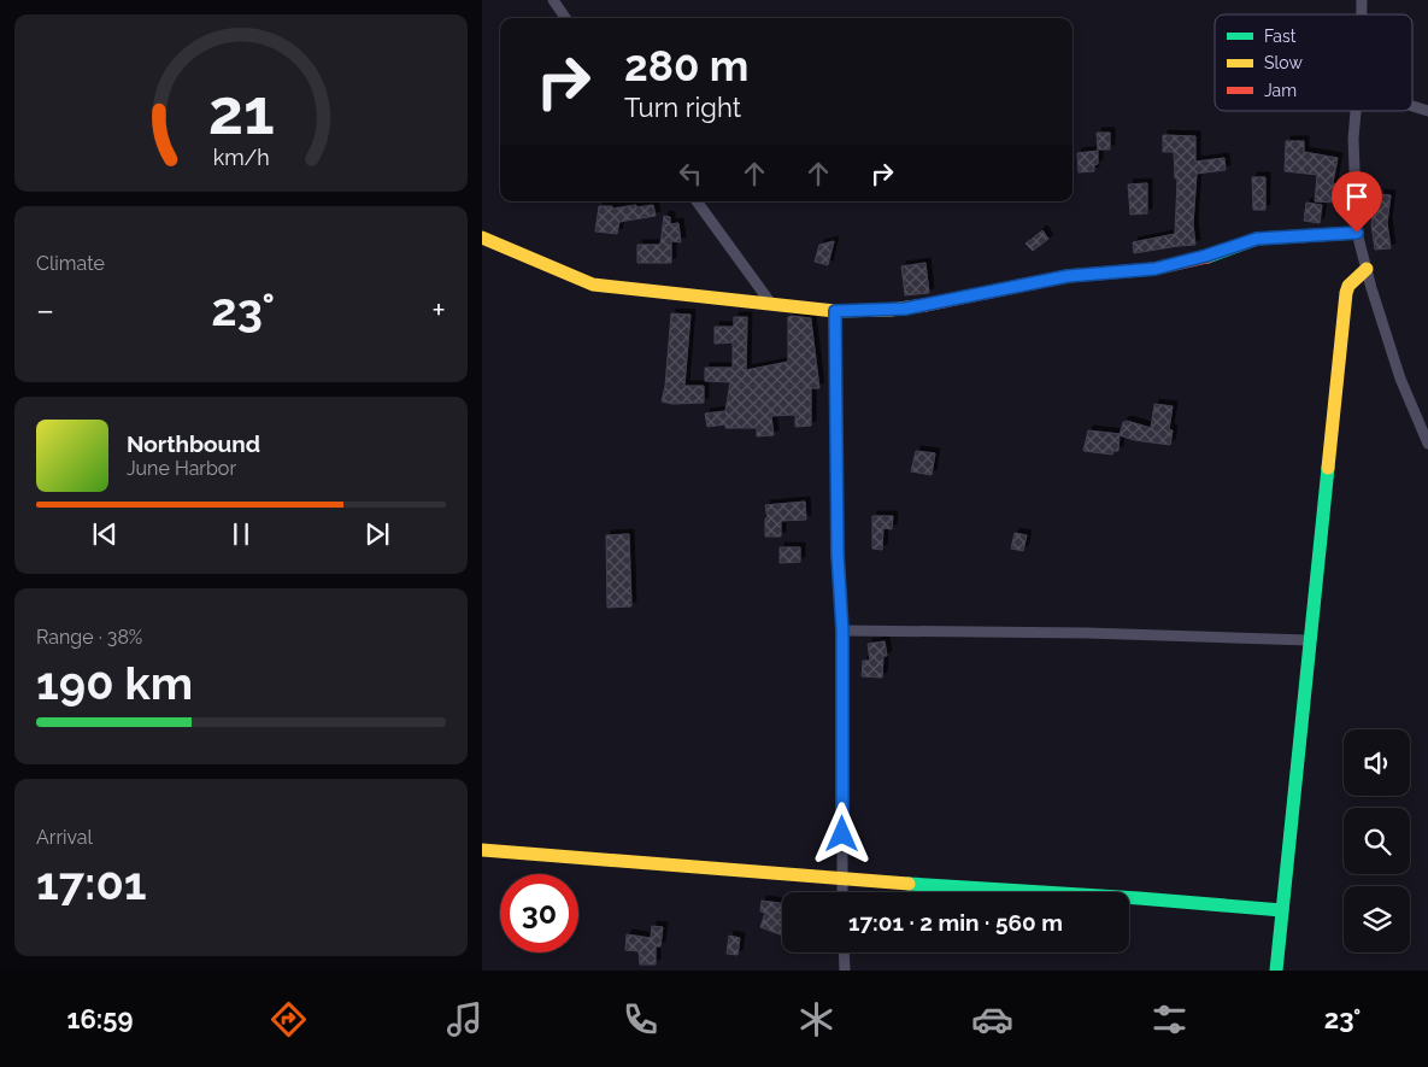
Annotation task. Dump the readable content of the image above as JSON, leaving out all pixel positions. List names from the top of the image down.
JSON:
{
  "legend": ["Fast", "Slow", "Jam"],
  "page": {
    "turn": ["280 m", "Turn right"],
    "tile": [
      "Climate",
      ["Range · 38%", "190 km"],
      ["Arrival", "17:01"]
    ],
    "heat": ["−", "23°", "+"],
    "song": ["Northbound", "June Harbor"],
    "limit": "30",
    "trip": "17:01 · 2 min · 560 m",
    "tabs": ["16:59", "23°"],
    "gauge": ["21", "km/h"]
  }
}
